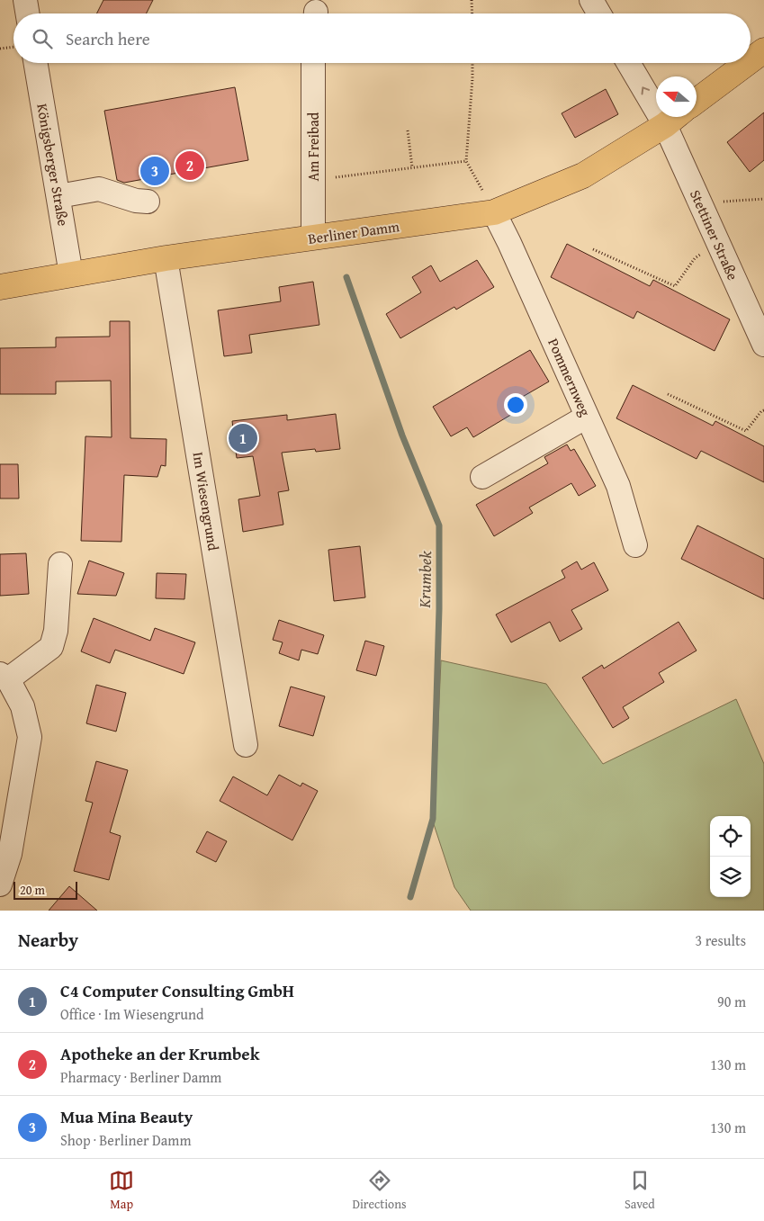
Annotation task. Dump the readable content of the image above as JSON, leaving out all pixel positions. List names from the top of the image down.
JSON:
{
  "streets": {
    "main road": ["Berliner Damm"],
    "street": [
      "Am Freibad",
      "Königsberger Straße",
      "Stettiner Straße",
      "Pommernweg",
      "Im Wiesengrund"
    ]
  },
  "crossings": [
    ["Am Freibad", "Berliner Damm"],
    ["Königsberger Straße", "Berliner Damm"],
    ["Berliner Damm", "Stettiner Straße"],
    ["Berliner Damm", "Pommernweg"],
    ["Berliner Damm", "Im Wiesengrund"]
  ],
  "water": ["Krumbek"],
  "scale_bar": "20 m",
  "north": "left",
  "page": {
    "search": "Search here",
    "pins": ["2", "3", "1"],
    "scale": "20 m",
    "heading": ["Nearby", "3 results"],
    "list": [
      {
        "mark": "1",
        "name": "C4 Computer Consulting GmbH",
        "note": "Office · Im Wiesengrund",
        "value": "90 m"
      },
      {
        "mark": "2",
        "name": "Apotheke an der Krumbek",
        "note": "Pharmacy · Berliner Damm",
        "value": "130 m"
      },
      {
        "mark": "3",
        "name": "Mua Mina Beauty",
        "note": "Shop · Berliner Damm",
        "value": "130 m"
      }
    ],
    "nav": ["Map", "Directions", "Saved"]
  }
}
